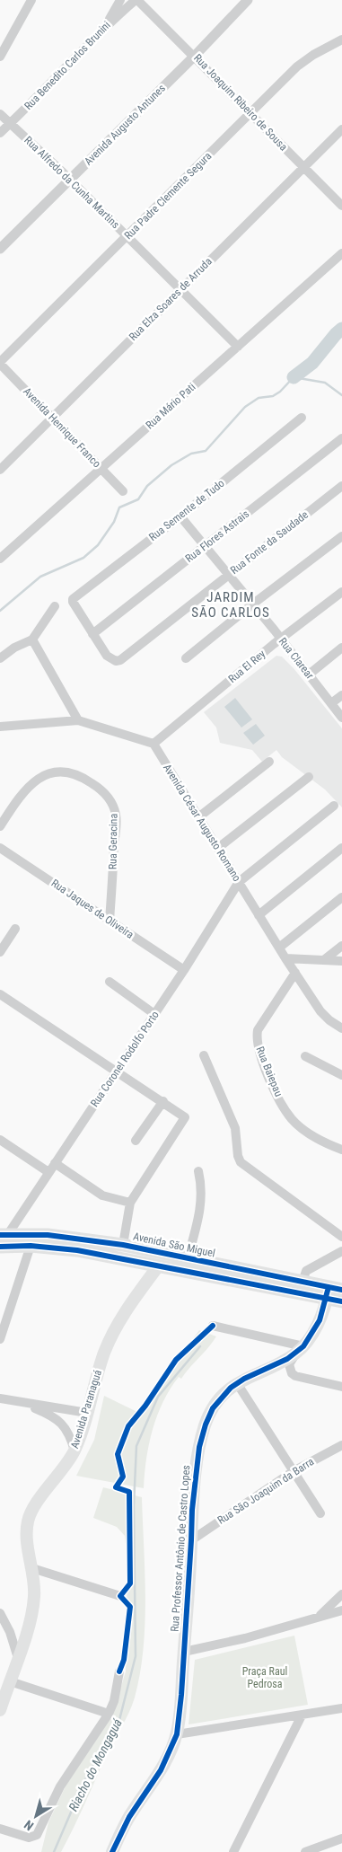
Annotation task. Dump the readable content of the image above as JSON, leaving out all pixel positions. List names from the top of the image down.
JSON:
{
  "streets": {
    "main road": ["Avenida São Miguel", "Avenida Paranaguá", "Rua Professor Antônio de Castro Lopes"],
    "street": [
      "Rua Benedito Carlos Brunini",
      "Rua Joaquim Ribeiro de Sousa",
      "Avenida Augusto Antunes",
      "Rua Alfredo da Cunha Martins",
      "Rua Padre Clemente Segura",
      "Rua Elza Soares de Arruda",
      "Rua Mário Pati",
      "Avenida Henrique Franco",
      "Rua Semente de Tudo",
      "Rua Flores Astrais",
      "Rua Fonte da Saudade",
      "Rua Clarear",
      "Rua El Rey",
      "Avenida César Augusto Romano",
      "Rua Geracina",
      "Rua Jaques de Oliveira",
      "Rua Coronel Rodolfo Porto",
      "Rua Baiepau",
      "Rua São Joaquim da Barra"
    ]
  },
  "crossings": [
    ["Rua Benedito Carlos Brunini", "Rua Joaquim Ribeiro de Sousa"],
    ["Rua Benedito Carlos Brunini", "Rua Alfredo da Cunha Martins"],
    ["Rua Joaquim Ribeiro de Sousa", "Avenida Augusto Antunes"],
    ["Rua Joaquim Ribeiro de Sousa", "Rua Padre Clemente Segura"],
    ["Rua Joaquim Ribeiro de Sousa", "Rua Elza Soares de Arruda"],
    ["Avenida Augusto Antunes", "Rua Alfredo da Cunha Martins"],
    ["Rua Alfredo da Cunha Martins", "Rua Padre Clemente Segura"],
    ["Rua Alfredo da Cunha Martins", "Rua Elza Soares de Arruda"],
    ["Rua Alfredo da Cunha Martins", "Rua Mário Pati"],
    ["Rua Padre Clemente Segura", "Avenida Henrique Franco"],
    ["Rua Elza Soares de Arruda", "Avenida Henrique Franco"],
    ["Rua Mário Pati", "Avenida Henrique Franco"],
    ["Rua Semente de Tudo", "Rua Flores Astrais"],
    ["Rua Semente de Tudo", "Rua Fonte da Saudade"],
    ["Rua Semente de Tudo", "Rua Clarear"],
    ["Rua Flores Astrais", "Rua Fonte da Saudade"],
    ["Rua Flores Astrais", "Rua Clarear"],
    ["Rua Fonte da Saudade", "Rua Clarear"],
    ["Rua Clarear", "Rua El Rey"],
    ["Rua El Rey", "Avenida César Augusto Romano"],
    ["Avenida César Augusto Romano", "Rua Coronel Rodolfo Porto"],
    ["Avenida César Augusto Romano", "Rua Baiepau"],
    ["Rua Geracina", "Rua Jaques de Oliveira"],
    ["Rua Jaques de Oliveira", "Rua Coronel Rodolfo Porto"],
    ["Rua Coronel Rodolfo Porto", "Avenida São Miguel"],
    ["Avenida São Miguel", "Avenida Paranaguá"],
    ["Rua São Joaquim da Barra", "Rua Professor Antônio de Castro Lopes"]
  ],
  "districts": ["JARDIM SÃO CARLOS"],
  "water": ["Riacho do Mongaguá"],
  "parks": ["Praça Raul Pedrosa"],
  "north": "bottom left"
}
